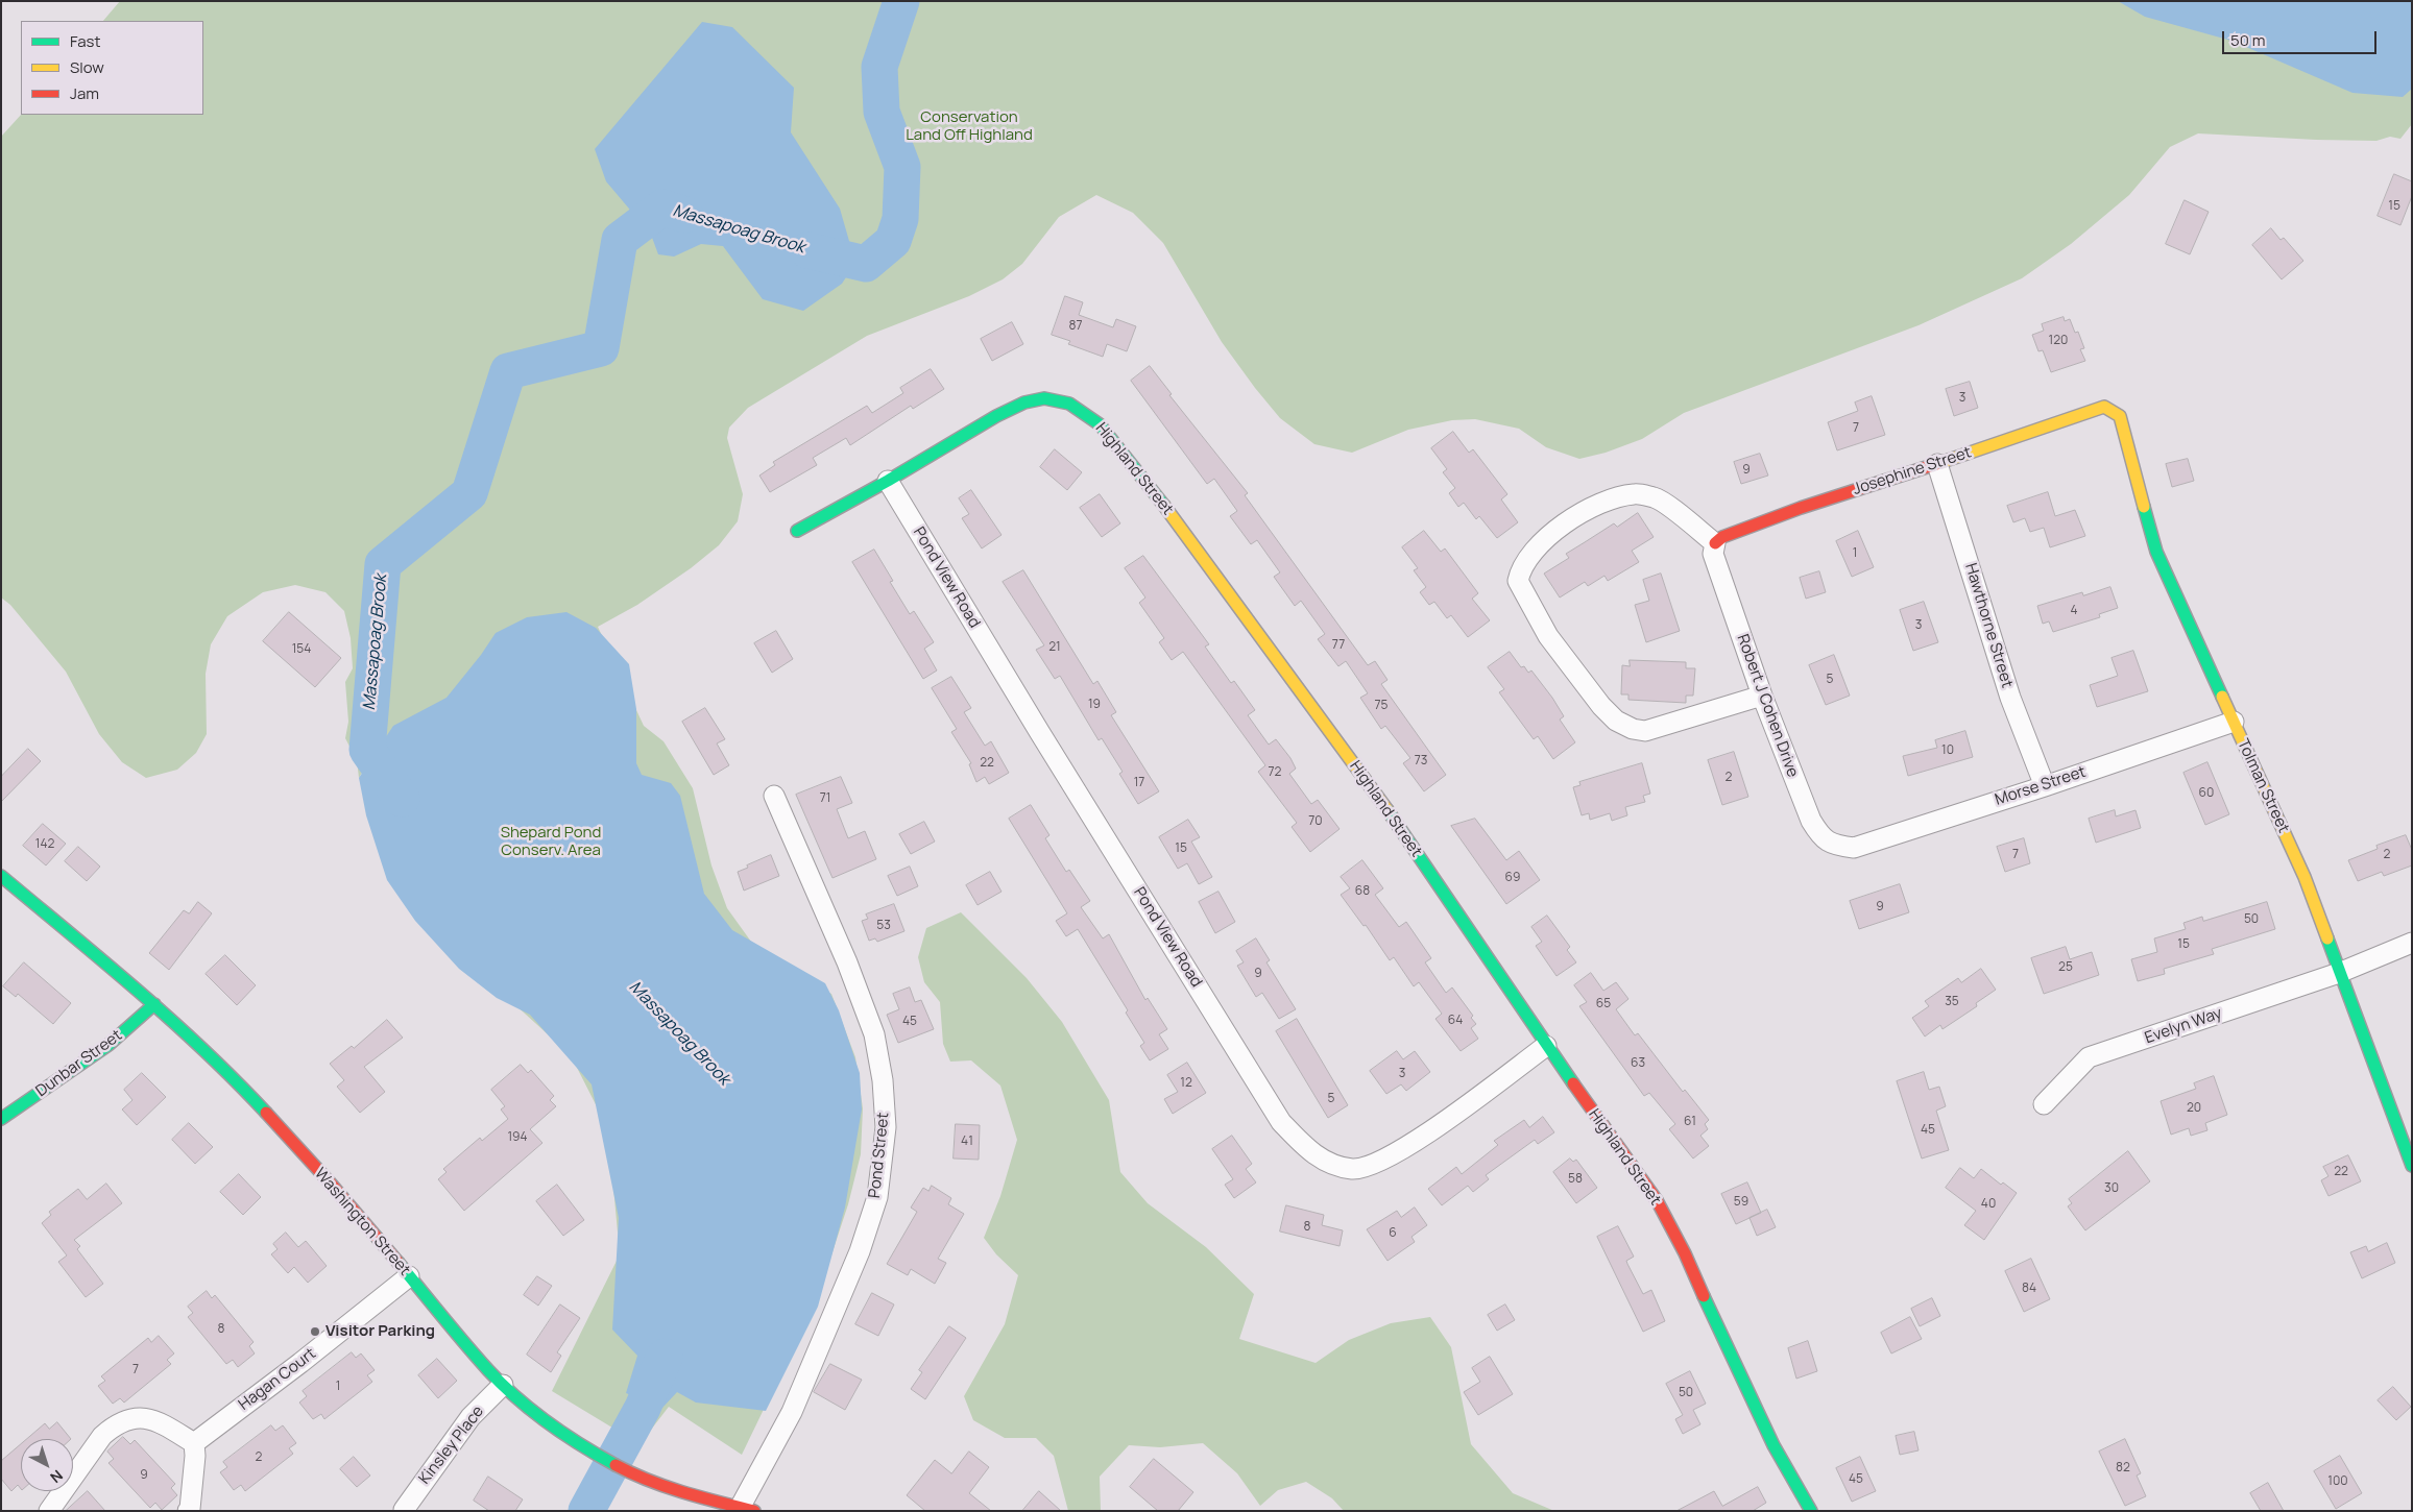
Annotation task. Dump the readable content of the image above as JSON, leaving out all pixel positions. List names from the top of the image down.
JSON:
{
  "streets": {
    "street": [
      "Highland Street",
      "Josephine Street",
      "Pond View Road",
      "Hawthorne Street",
      "Robert J Cohen Drive",
      "Morse Street",
      "Tolman Street",
      "Evelyn Way",
      "Dunbar Street",
      "Pond Street",
      "Washington Street",
      "Hagan Court",
      "Kinsley Place"
    ]
  },
  "crossings": [
    ["Highland Street", "Pond View Road"],
    ["Josephine Street", "Hawthorne Street"],
    ["Josephine Street", "Robert J Cohen Drive"],
    ["Josephine Street", "Tolman Street"],
    ["Hawthorne Street", "Morse Street"],
    ["Robert J Cohen Drive", "Morse Street"],
    ["Morse Street", "Tolman Street"],
    ["Tolman Street", "Evelyn Way"],
    ["Dunbar Street", "Washington Street"],
    ["Pond Street", "Washington Street"],
    ["Washington Street", "Hagan Court"],
    ["Washington Street", "Kinsley Place"]
  ],
  "water": ["Massapoag Brook"],
  "parks": ["Conservation Land Off Highland", "Shepard Pond Conserv. Area"],
  "places": ["Visitor Parking"],
  "house_numbers": [
    "15",
    "87",
    "120",
    "3",
    "7",
    "9",
    "1",
    "4",
    "3",
    "77",
    "21",
    "154",
    "5",
    "19",
    "75",
    "10",
    "73",
    "22",
    "72",
    "2",
    "17",
    "60",
    "71",
    "70",
    "142",
    "15",
    "7",
    "2",
    "69",
    "68",
    "9",
    "50",
    "53",
    "15",
    "25",
    "9",
    "35",
    "65",
    "64",
    "45",
    "63",
    "3",
    "12",
    "5",
    "20",
    "61",
    "45",
    "194",
    "41",
    "22",
    "58",
    "30",
    "59",
    "40",
    "8",
    "6",
    "84",
    "8",
    "7",
    "1",
    "50",
    "2",
    "82",
    "9",
    "45",
    "100"
  ],
  "legend": ["Fast", "Slow", "Jam"],
  "scale_bar": "50 m",
  "north": "bottom right"
}
